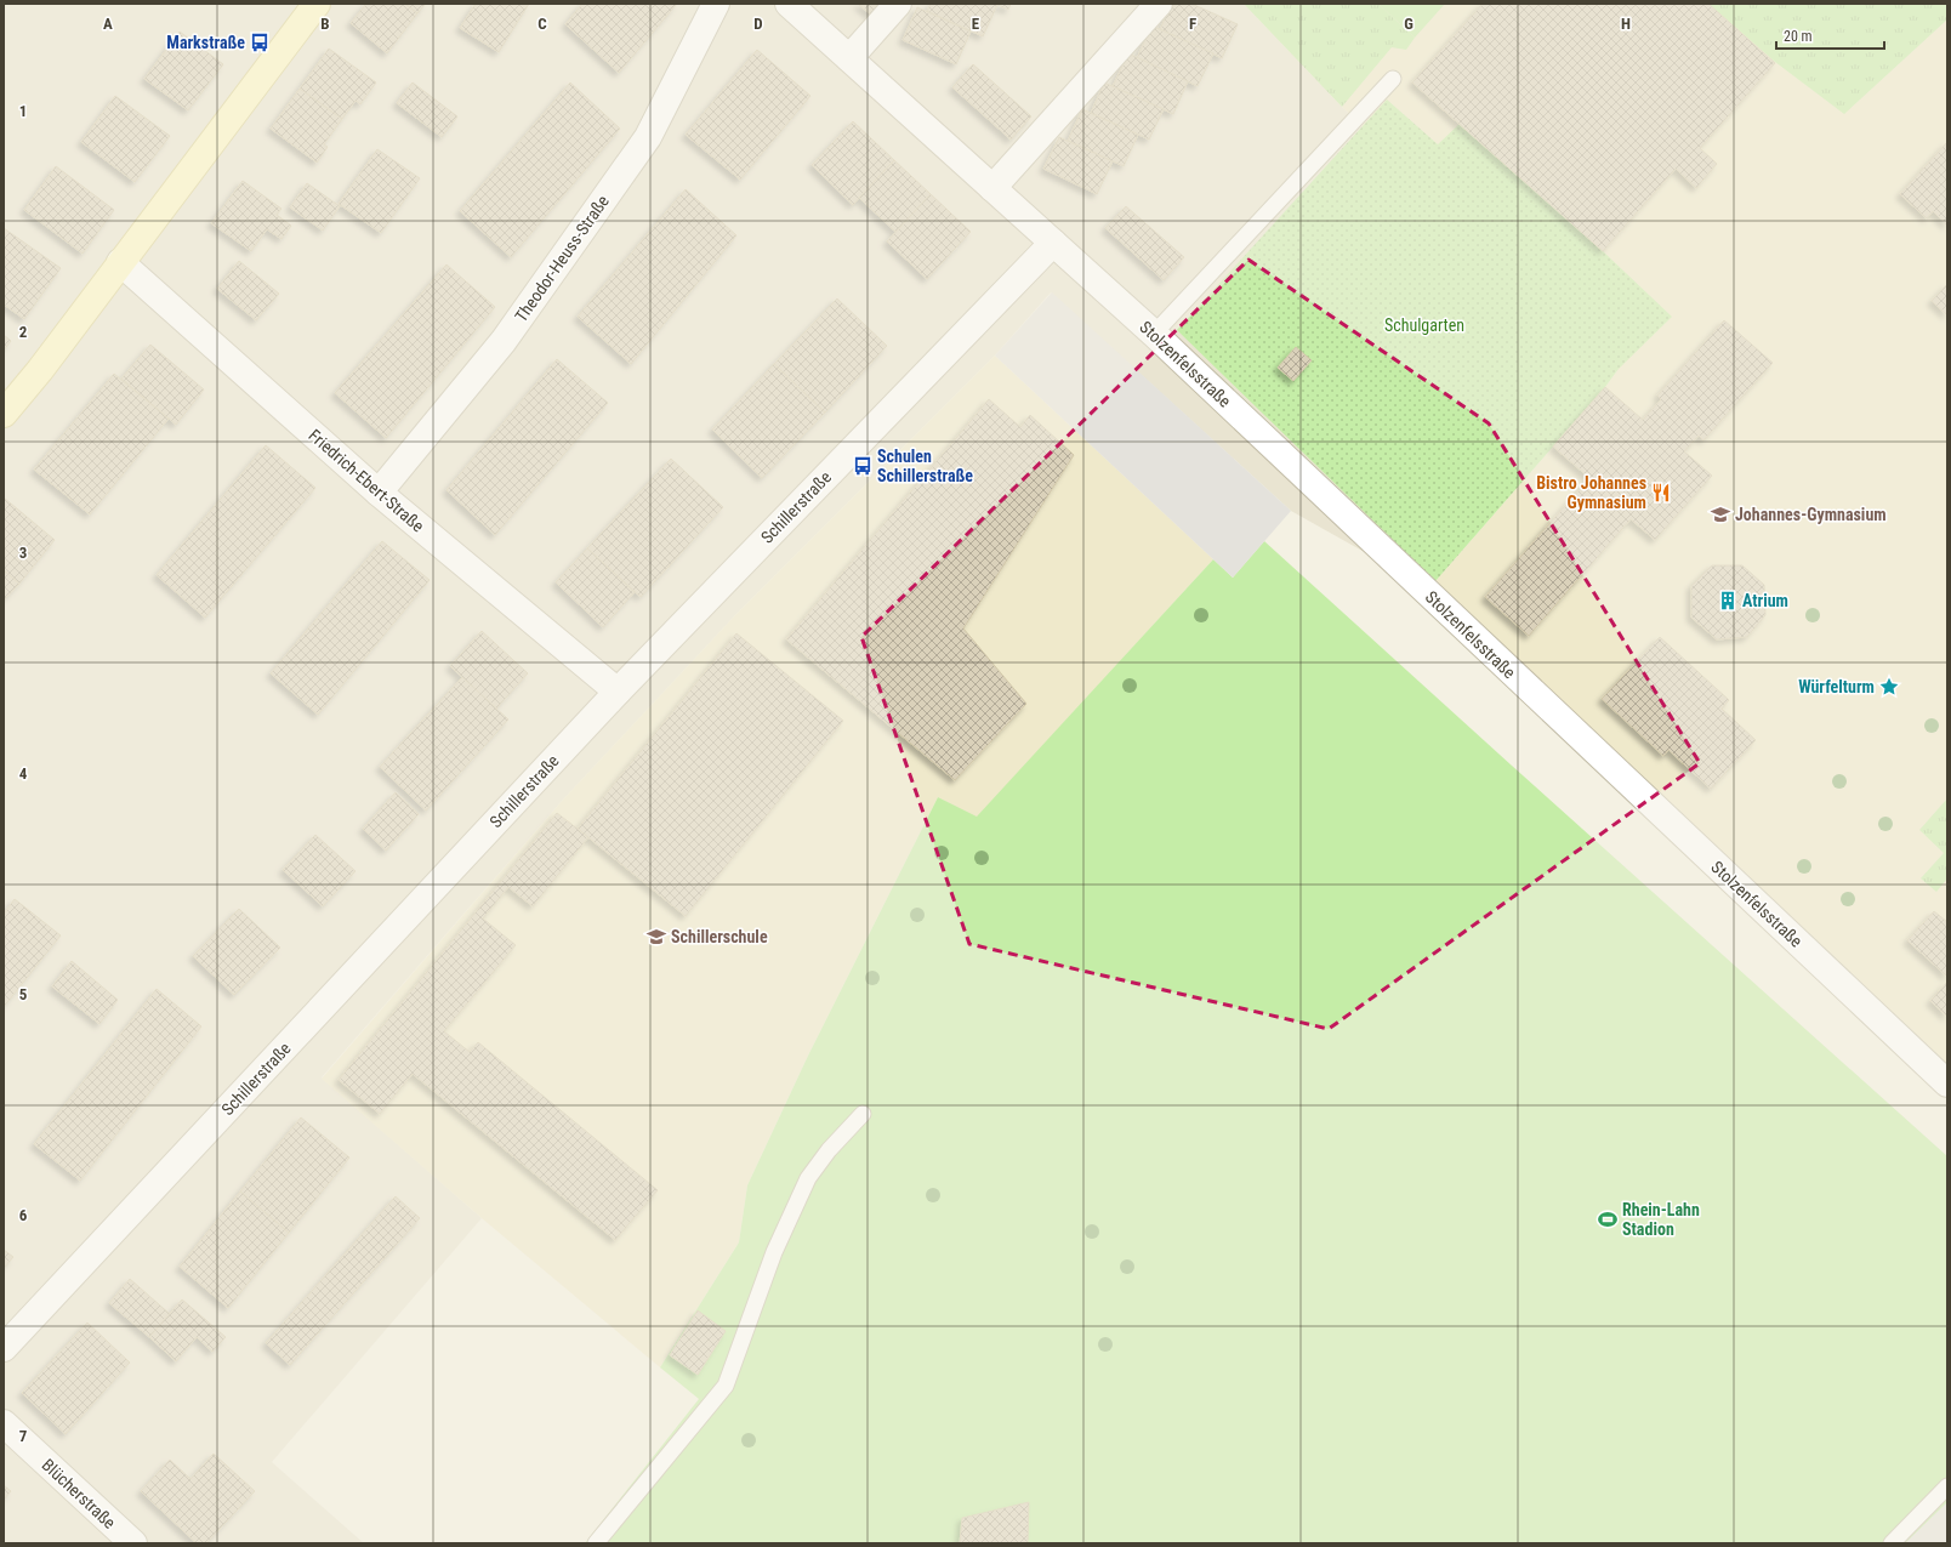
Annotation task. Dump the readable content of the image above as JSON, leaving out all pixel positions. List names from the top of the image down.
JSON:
{
  "streets": {
    "street": [
      "Theodor-Heuss-Straße",
      "Stolzenfelsstraße",
      "Friedrich-Ebert-Straße",
      "Schillerstraße",
      "Blücherstraße"
    ]
  },
  "crossings": [
    ["Theodor-Heuss-Straße", "Friedrich-Ebert-Straße"],
    ["Stolzenfelsstraße", "Schillerstraße"],
    ["Friedrich-Ebert-Straße", "Schillerstraße"]
  ],
  "parks": ["Schulgarten"],
  "places": {
    "bus stop": ["Markstraße", "Schulen Schillerstraße"],
    "restaurant": ["Bistro Johannes Gymnasium"],
    "school or university": ["Johannes-Gymnasium", "Schillerschule"],
    "building": ["Atrium"],
    "place": ["Würfelturm"],
    "sports": ["Rhein-Lahn Stadion"]
  },
  "scale_bar": "20 m",
  "grid": {
    "columns": [
      "A",
      "B",
      "C",
      "D",
      "E",
      "F",
      "G",
      "H"
    ],
    "rows": [
      "1",
      "2",
      "3",
      "4",
      "5",
      "6",
      "7"
    ]
  }
}
